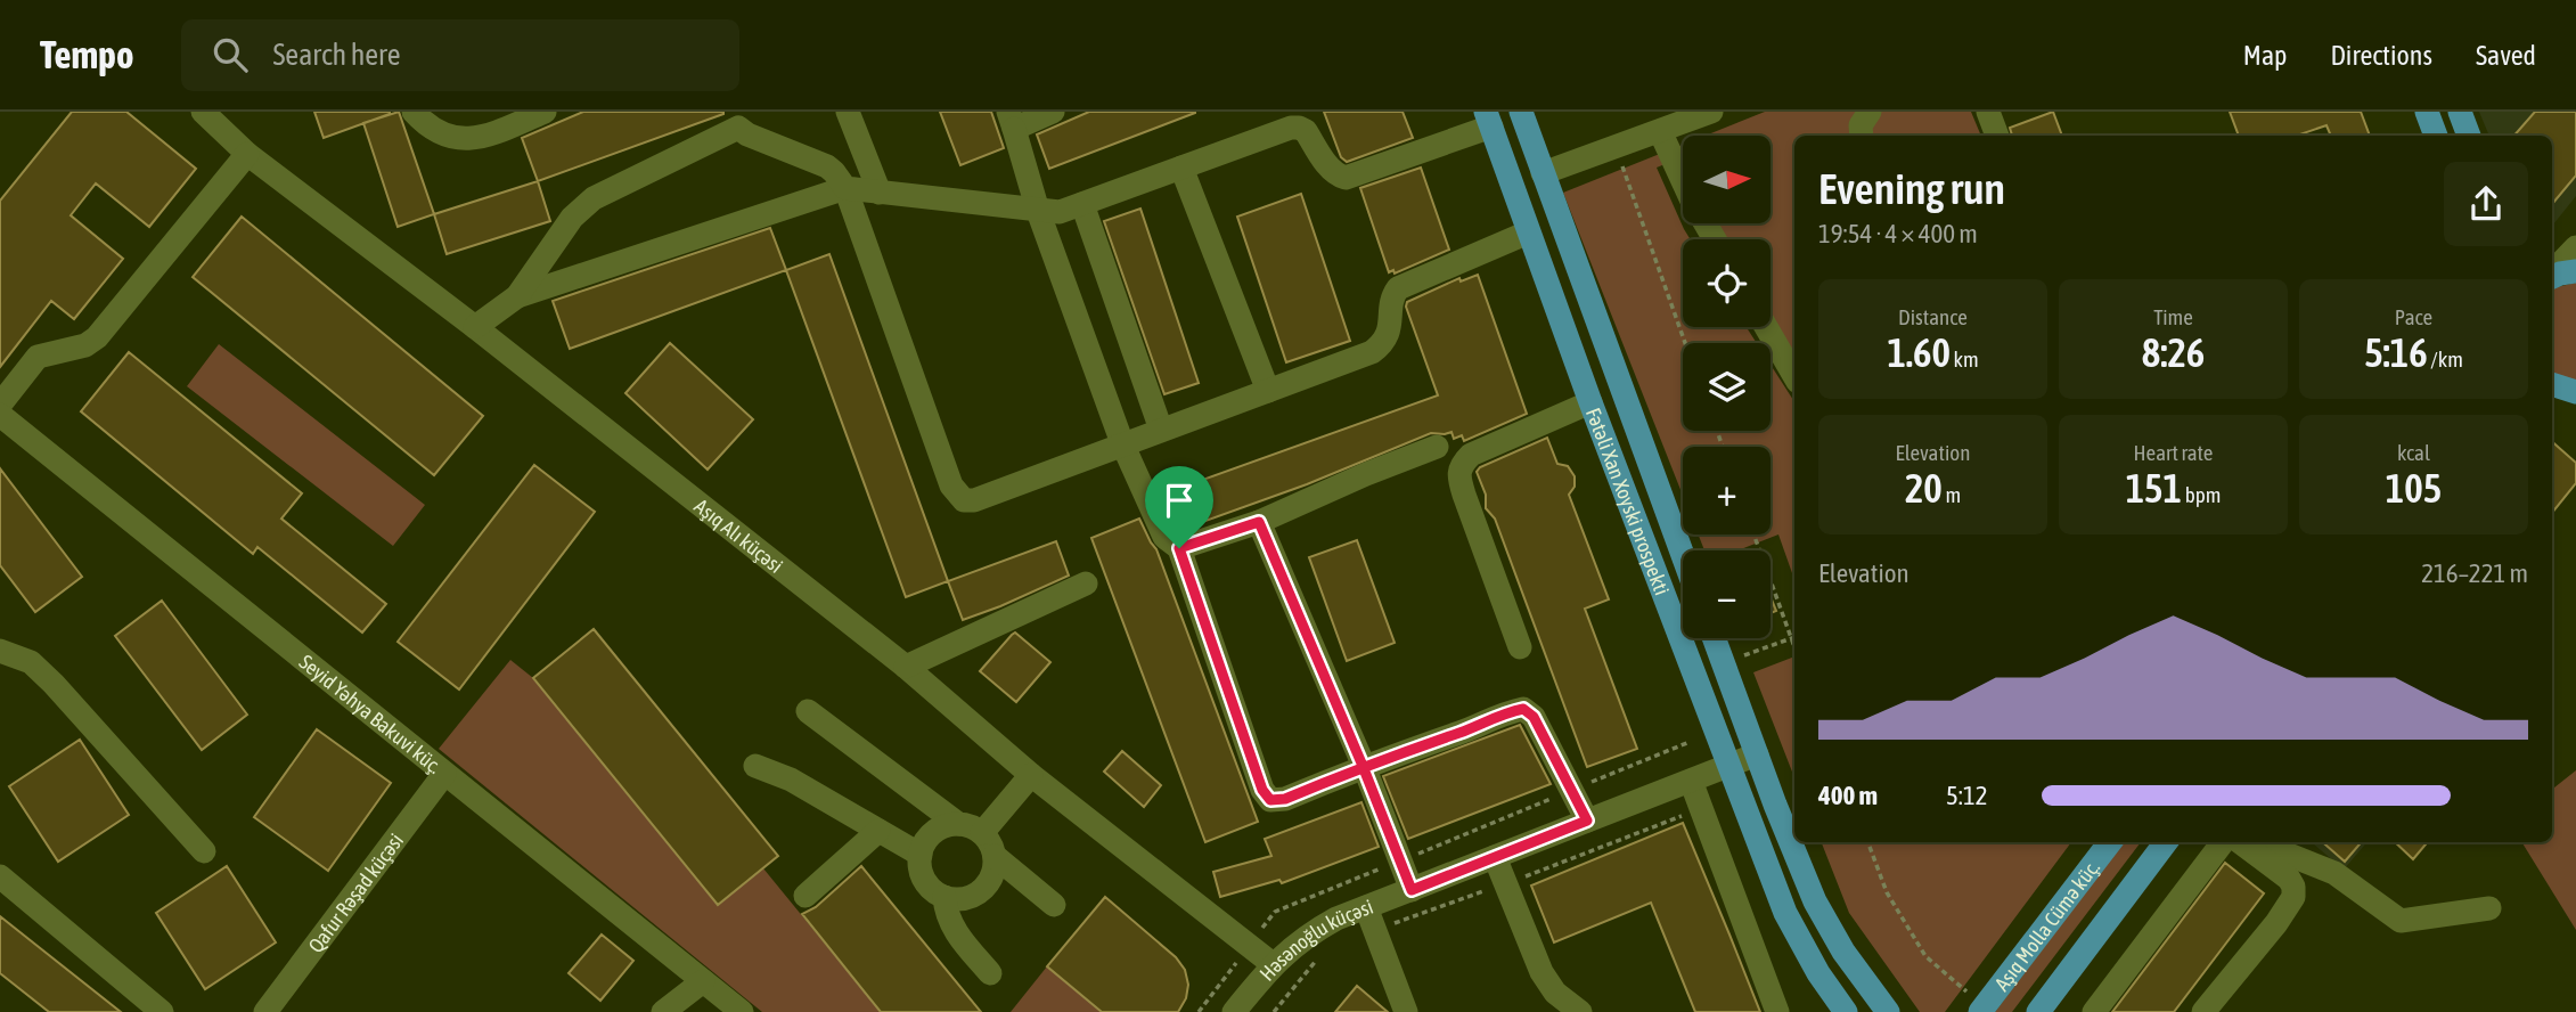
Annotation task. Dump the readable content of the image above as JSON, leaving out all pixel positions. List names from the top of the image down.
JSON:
{
  "streets": {
    "main road": ["Fətəli Xan Xoyski prospekti", "Aşıq Molla Cümə küç."],
    "street": [
      "Aşıq Alı küçəsi",
      "Seyid Yəhya Bakuvi küç.",
      "Qafur Rəşad küçəsi",
      "Həsənoğlu küçəsi"
    ]
  },
  "crossings": [
    ["Fətəli Xan Xoyski prospekti", "Həsənoğlu küçəsi"],
    ["Aşıq Alı küçəsi", "Həsənoğlu küçəsi"],
    ["Seyid Yəhya Bakuvi küç.", "Qafur Rəşad küçəsi"]
  ],
  "north": "right",
  "page": {
    "header": "Tempo",
    "search": "Search here",
    "nav": ["Map", "Directions", "Saved"],
    "map_buttons": ["+", "−"],
    "heading": ["Evening run", "19:54 · 4 × 400 m"],
    "stats": [
      ["Distance", "1.60 km"],
      ["Time", "8:26"],
      ["Pace", "5:16 /km"],
      ["Elevation", "20 m"],
      ["Heart rate", "151 bpm"],
      ["kcal", "105"]
    ],
    "chart": ["Elevation", "216–221 m"],
    "list": [
      {
        "name": "400 m",
        "note": "5:12"
      }
    ]
  }
}
